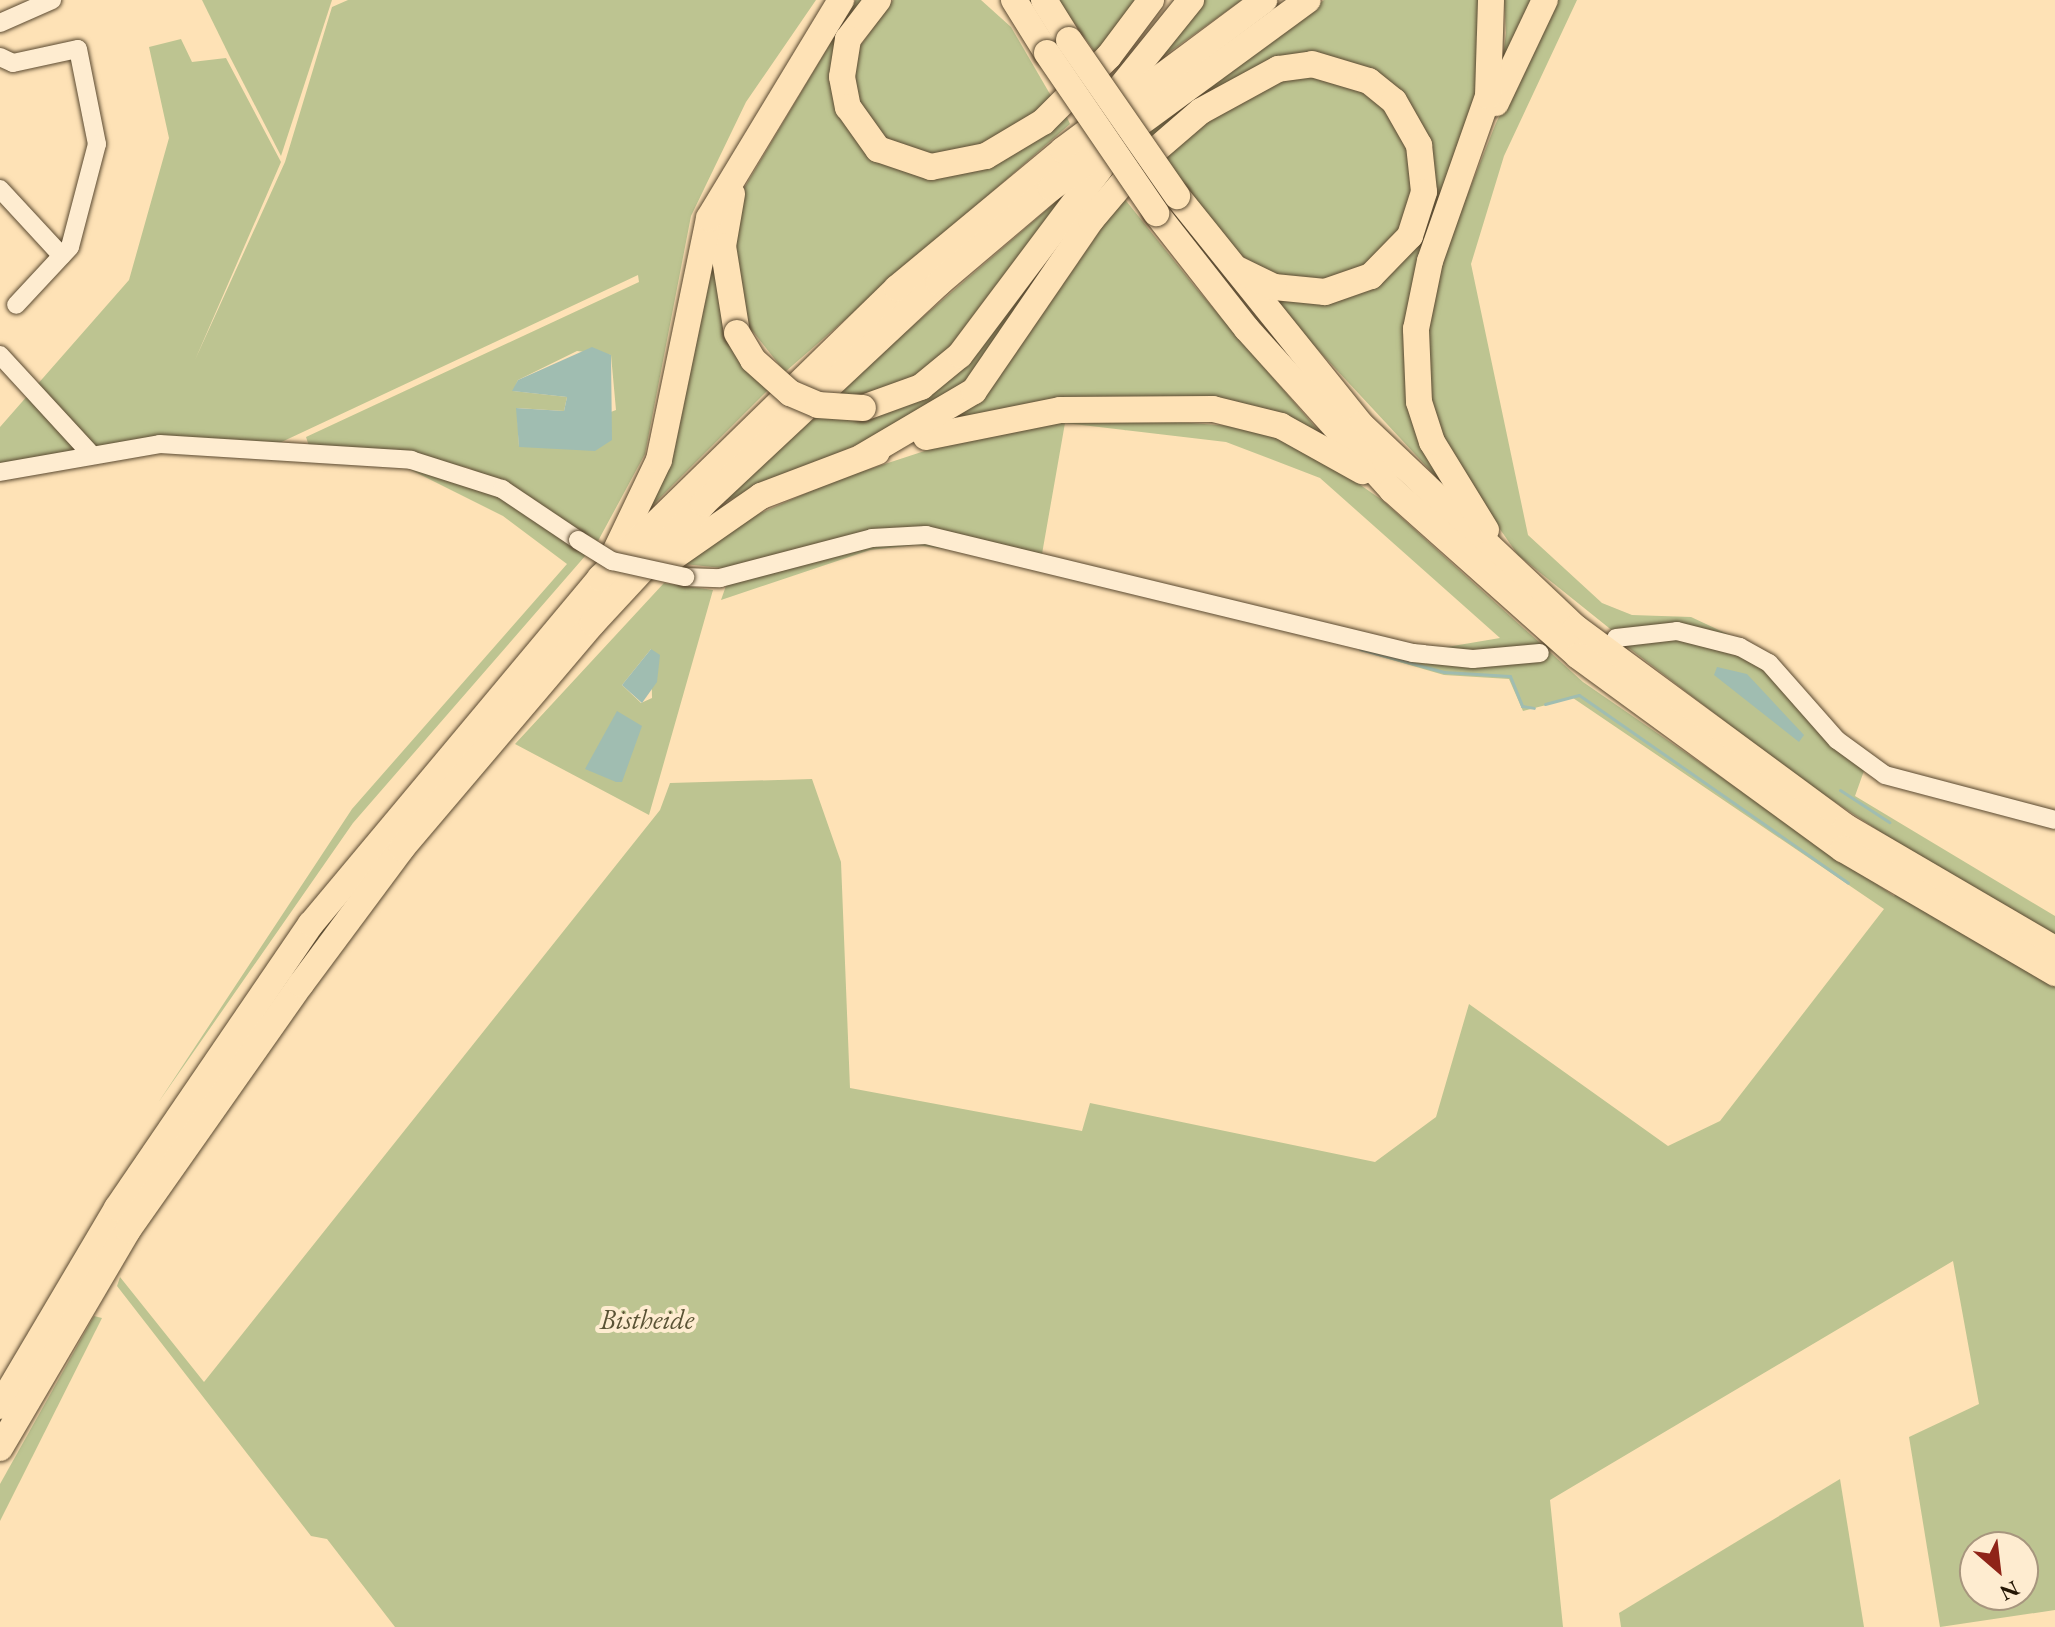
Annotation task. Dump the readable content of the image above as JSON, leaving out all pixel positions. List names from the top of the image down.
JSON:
{
  "parks": ["Bistheide"],
  "north": "bottom right"
}
